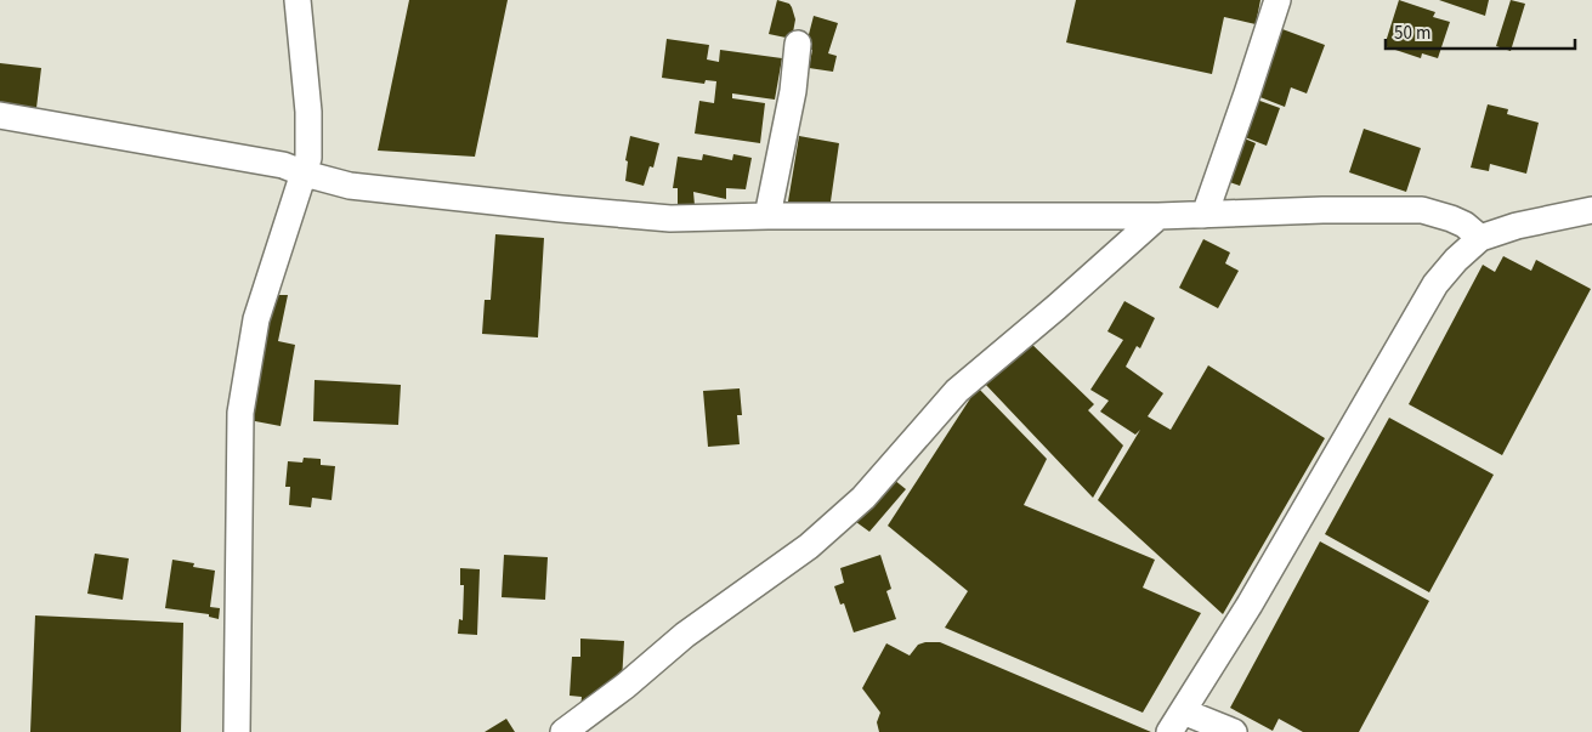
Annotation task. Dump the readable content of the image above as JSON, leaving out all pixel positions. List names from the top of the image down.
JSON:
{
  "scale_bar": "50 m"
}
